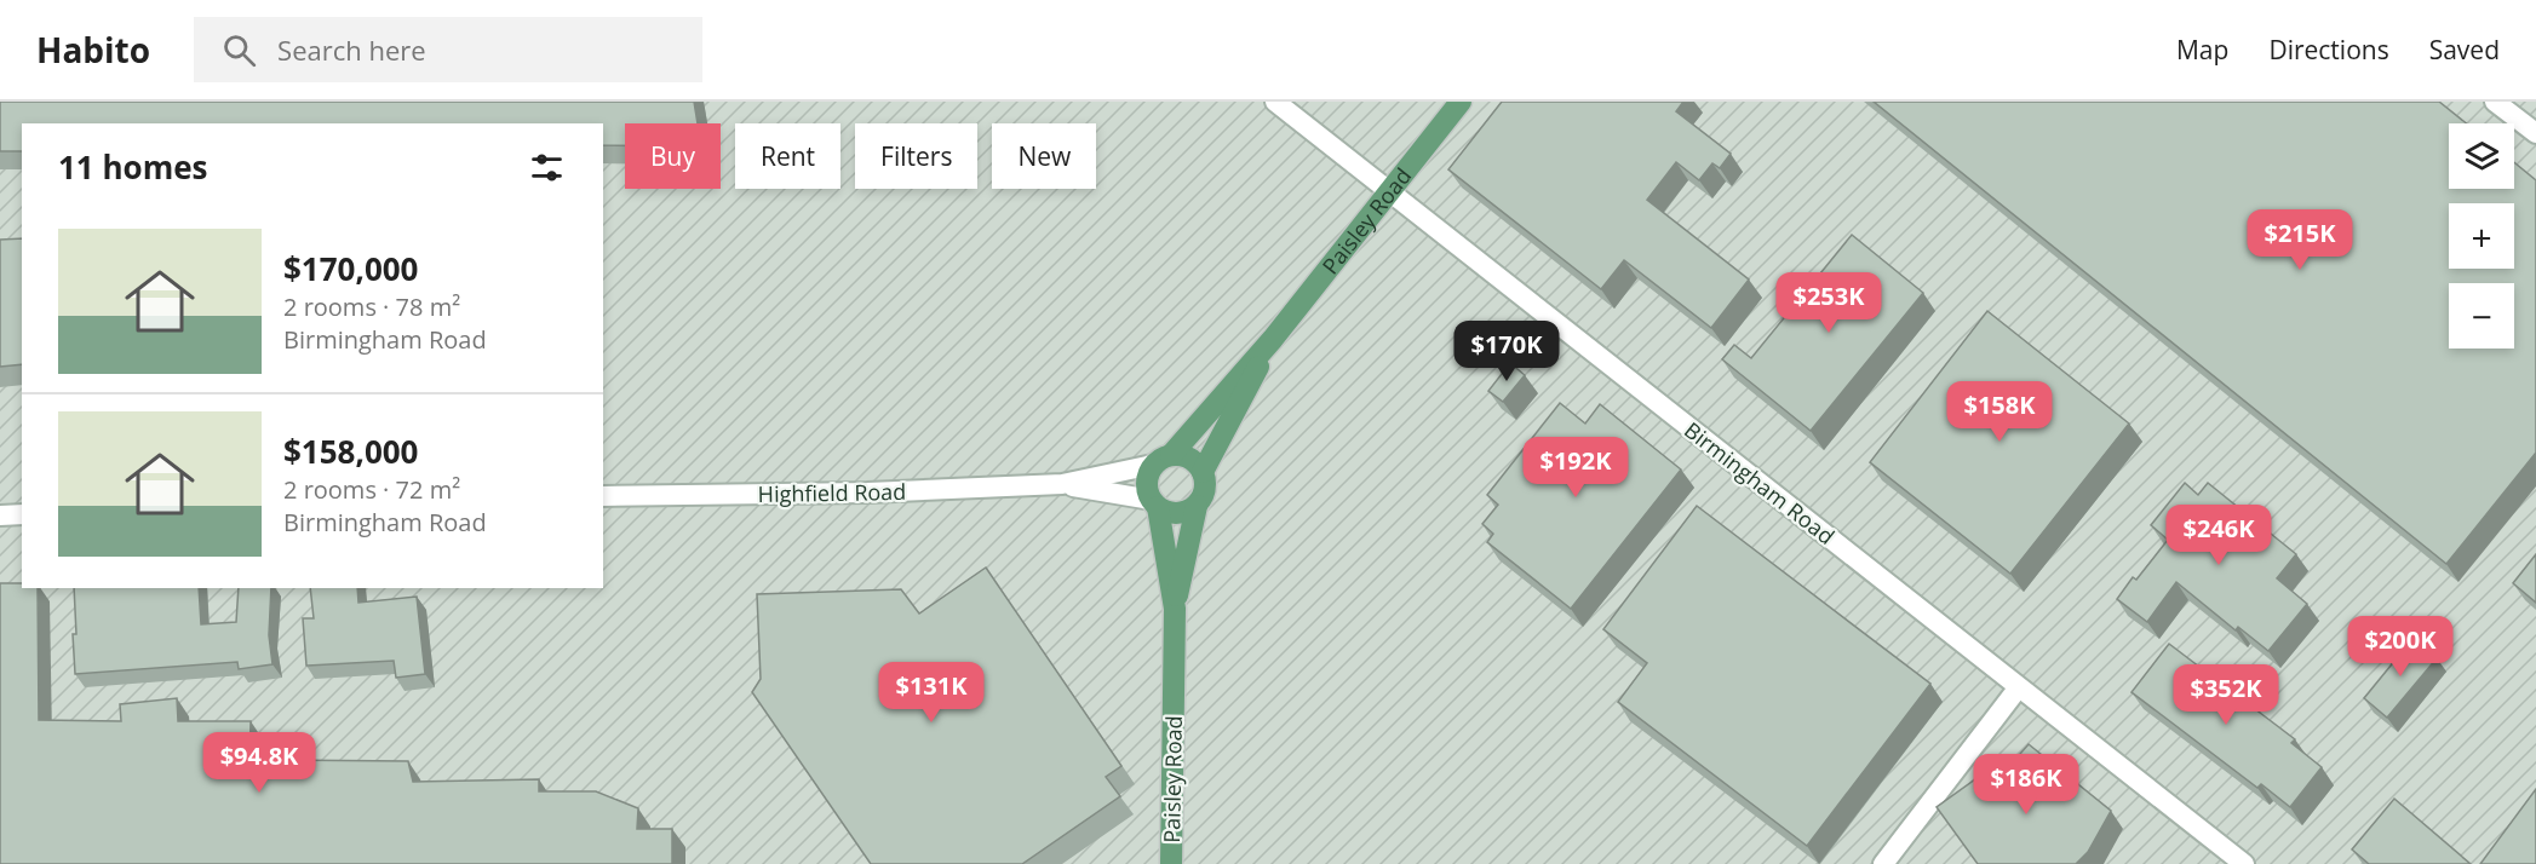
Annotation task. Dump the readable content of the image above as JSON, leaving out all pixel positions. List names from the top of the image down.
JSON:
{
  "streets": {
    "main road": ["Paisley Road"],
    "street": ["Birmingham Road", "Highfield Road"]
  },
  "crossings": [
    ["Paisley Road", "Birmingham Road"],
    ["Paisley Road", "Highfield Road"]
  ],
  "page": {
    "header": "Habito",
    "search": "Search here",
    "nav": ["Map", "Directions", "Saved"],
    "map_buttons": ["+", "−"],
    "chip": [
      "Buy",
      "Rent",
      "Filters",
      "New"
    ],
    "heading": "11 homes",
    "price": [
      "$215K",
      "$253K",
      "$170K",
      "$158K",
      "$192K",
      "$246K",
      "$200K",
      "$131K",
      "$352K",
      "$94.8K",
      "$186K"
    ],
    "list": [
      {
        "name": "$170,000",
        "note": "2 rooms · 78 m² · Birmingham Road"
      },
      {
        "name": "$158,000",
        "note": "2 rooms · 72 m² · Birmingham Road"
      }
    ]
  }
}
